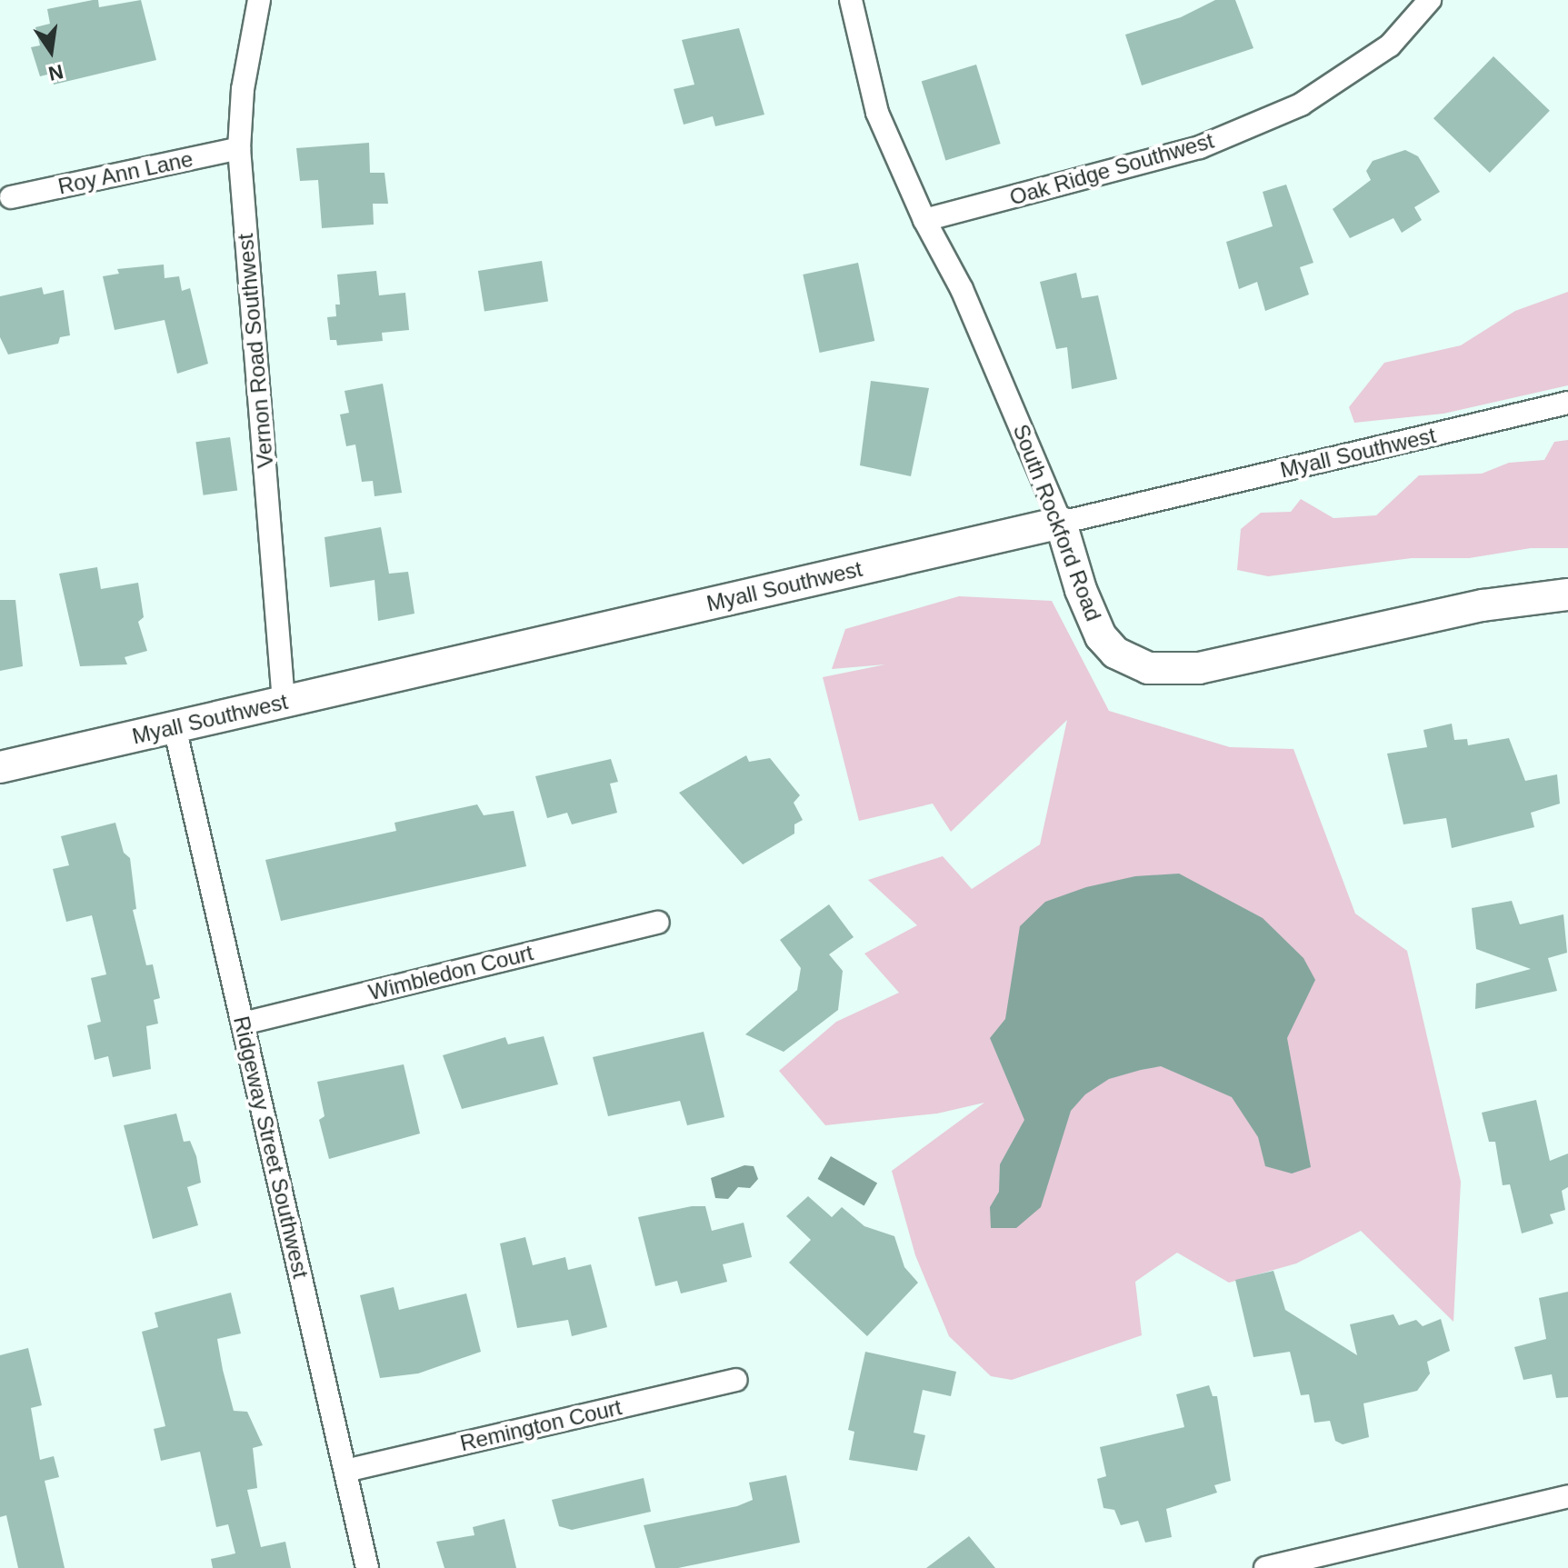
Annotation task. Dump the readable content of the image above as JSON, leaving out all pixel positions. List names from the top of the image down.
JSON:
{
  "streets": {
    "street": [
      "Oak Ridge Southwest",
      "Roy Ann Lane",
      "Vernon Road Southwest",
      "Myall Southwest",
      "South Rockford Road",
      "Wimbledon Court",
      "Ridgeway Street Southwest",
      "Remington Court"
    ]
  },
  "crossings": [
    ["Oak Ridge Southwest", "South Rockford Road"],
    ["Roy Ann Lane", "Vernon Road Southwest"],
    ["Vernon Road Southwest", "Myall Southwest"],
    ["Myall Southwest", "South Rockford Road"],
    ["Myall Southwest", "Ridgeway Street Southwest"],
    ["Wimbledon Court", "Ridgeway Street Southwest"],
    ["Ridgeway Street Southwest", "Remington Court"]
  ],
  "north": "bottom"
}
